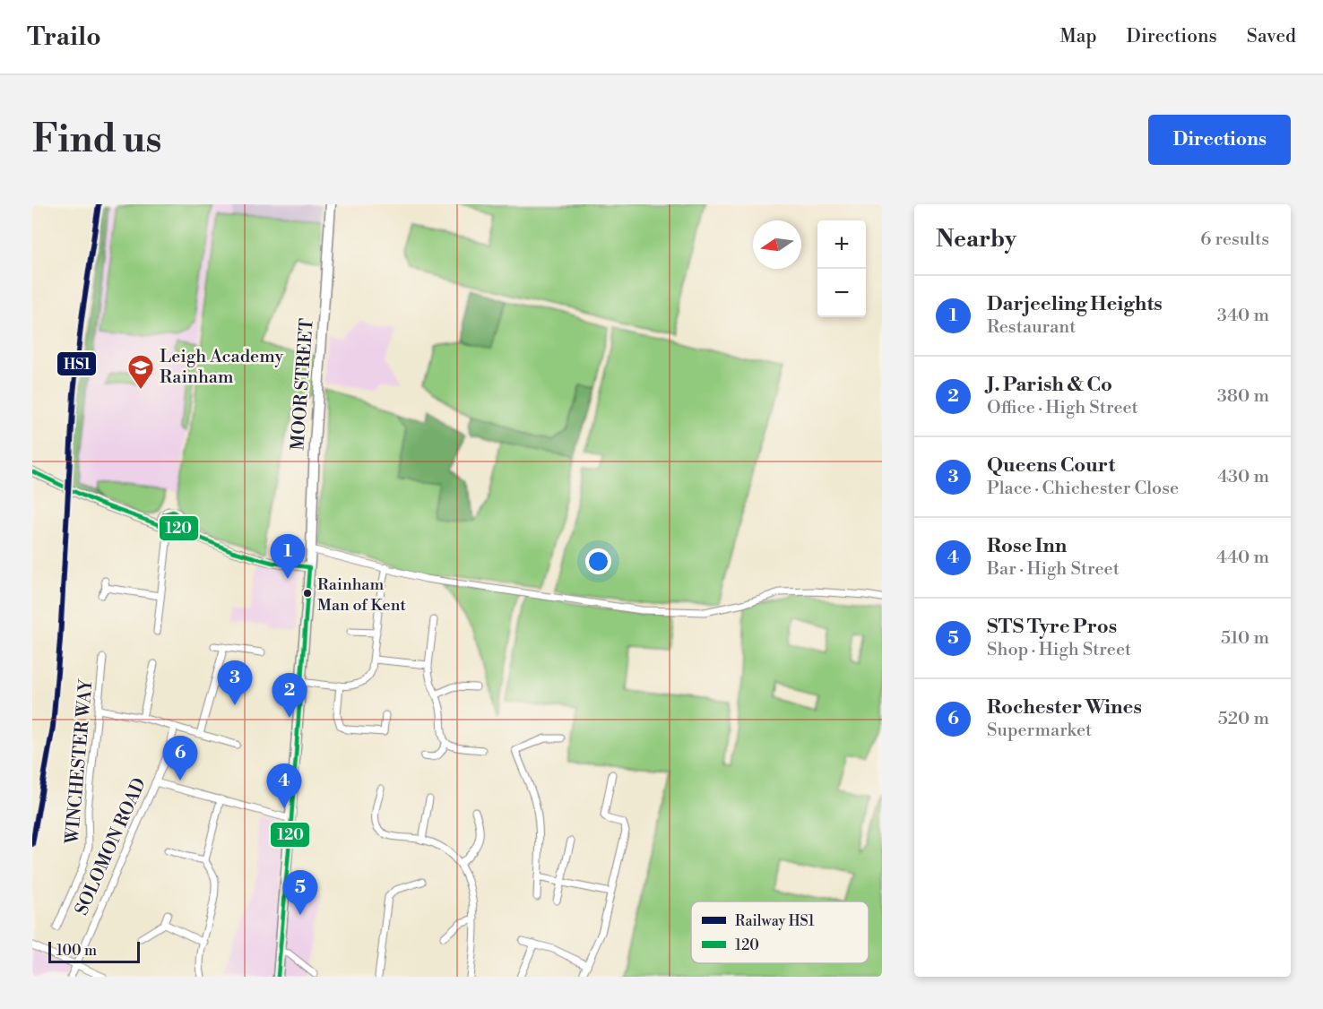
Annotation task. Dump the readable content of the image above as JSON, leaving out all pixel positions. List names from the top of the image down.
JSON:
{
  "streets": {
    "main road": ["MOOR STREET"],
    "street": ["WINCHESTER WAY", "SOLOMON ROAD"]
  },
  "places": {
    "school or university": ["Leigh Academy Rainham"],
    "other": ["Rainham Man of Kent"]
  },
  "lines": ["rail line HS1", "transit line 120"],
  "legend": ["Railway HS1", "120"],
  "scale_bar": "100 m",
  "north": "left",
  "page": {
    "header": "Trailo",
    "nav": ["Map", "Directions", "Saved"],
    "buttons": "Directions",
    "title": "Find us",
    "heading": ["Nearby", "6 results"],
    "map_buttons": ["+", "−"],
    "list": [
      {
        "mark": "1",
        "name": "Darjeeling Heights",
        "note": "Restaurant",
        "value": "340 m"
      },
      {
        "mark": "2",
        "name": "J. Parish & Co",
        "note": "Office · High Street",
        "value": "380 m"
      },
      {
        "mark": "3",
        "name": "Queens Court",
        "note": "Place · Chichester Close",
        "value": "430 m"
      },
      {
        "mark": "4",
        "name": "Rose Inn",
        "note": "Bar · High Street",
        "value": "440 m"
      },
      {
        "mark": "5",
        "name": "STS Tyre Pros",
        "note": "Shop · High Street",
        "value": "510 m"
      },
      {
        "mark": "6",
        "name": "Rochester Wines",
        "note": "Supermarket",
        "value": "520 m"
      }
    ],
    "pins": [
      "1",
      "3",
      "2",
      "6",
      "4",
      "5"
    ],
    "scale": "100 m"
  }
}
